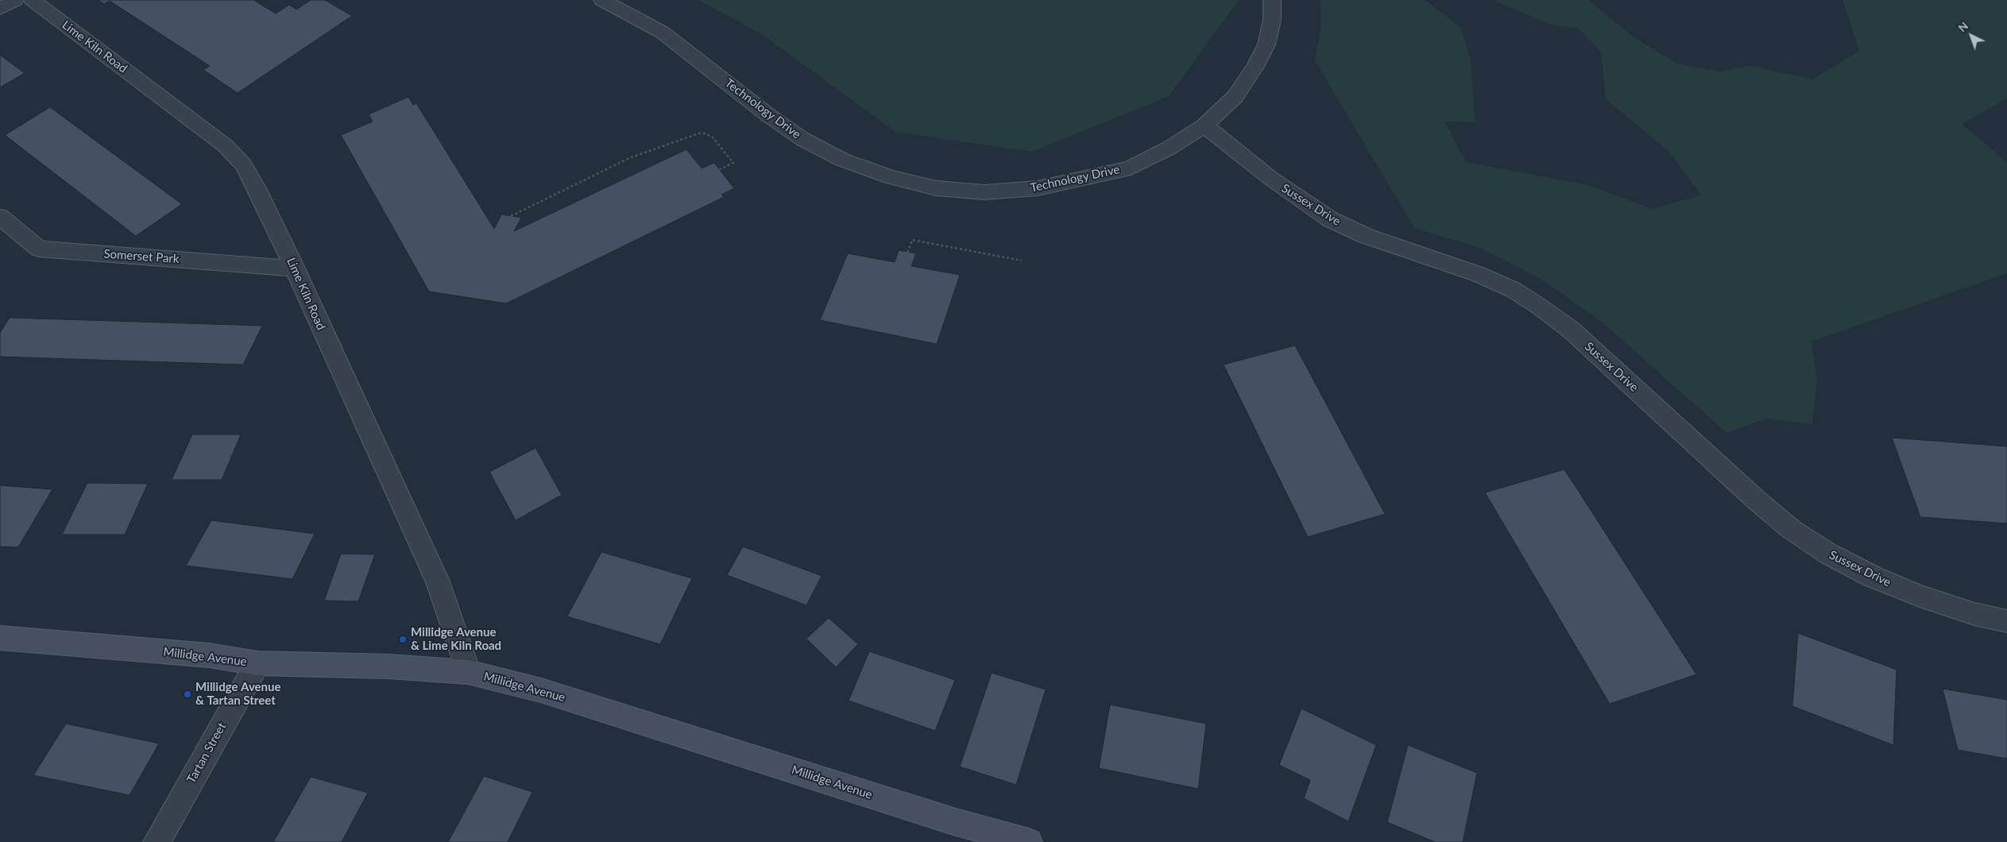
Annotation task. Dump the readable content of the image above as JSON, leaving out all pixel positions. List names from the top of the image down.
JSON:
{
  "streets": {
    "street": [
      "Lime Kiln Road",
      "Technology Drive",
      "Sussex Drive",
      "Somerset Park",
      "Millidge Avenue",
      "Tartan Street"
    ]
  },
  "crossings": [
    ["Lime Kiln Road", "Somerset Park"],
    ["Lime Kiln Road", "Millidge Avenue"],
    ["Technology Drive", "Sussex Drive"],
    ["Millidge Avenue", "Tartan Street"]
  ],
  "places": ["Millidge Avenue & Lime Kiln Road", "Millidge Avenue & Tartan Street"],
  "north": "top left"
}
